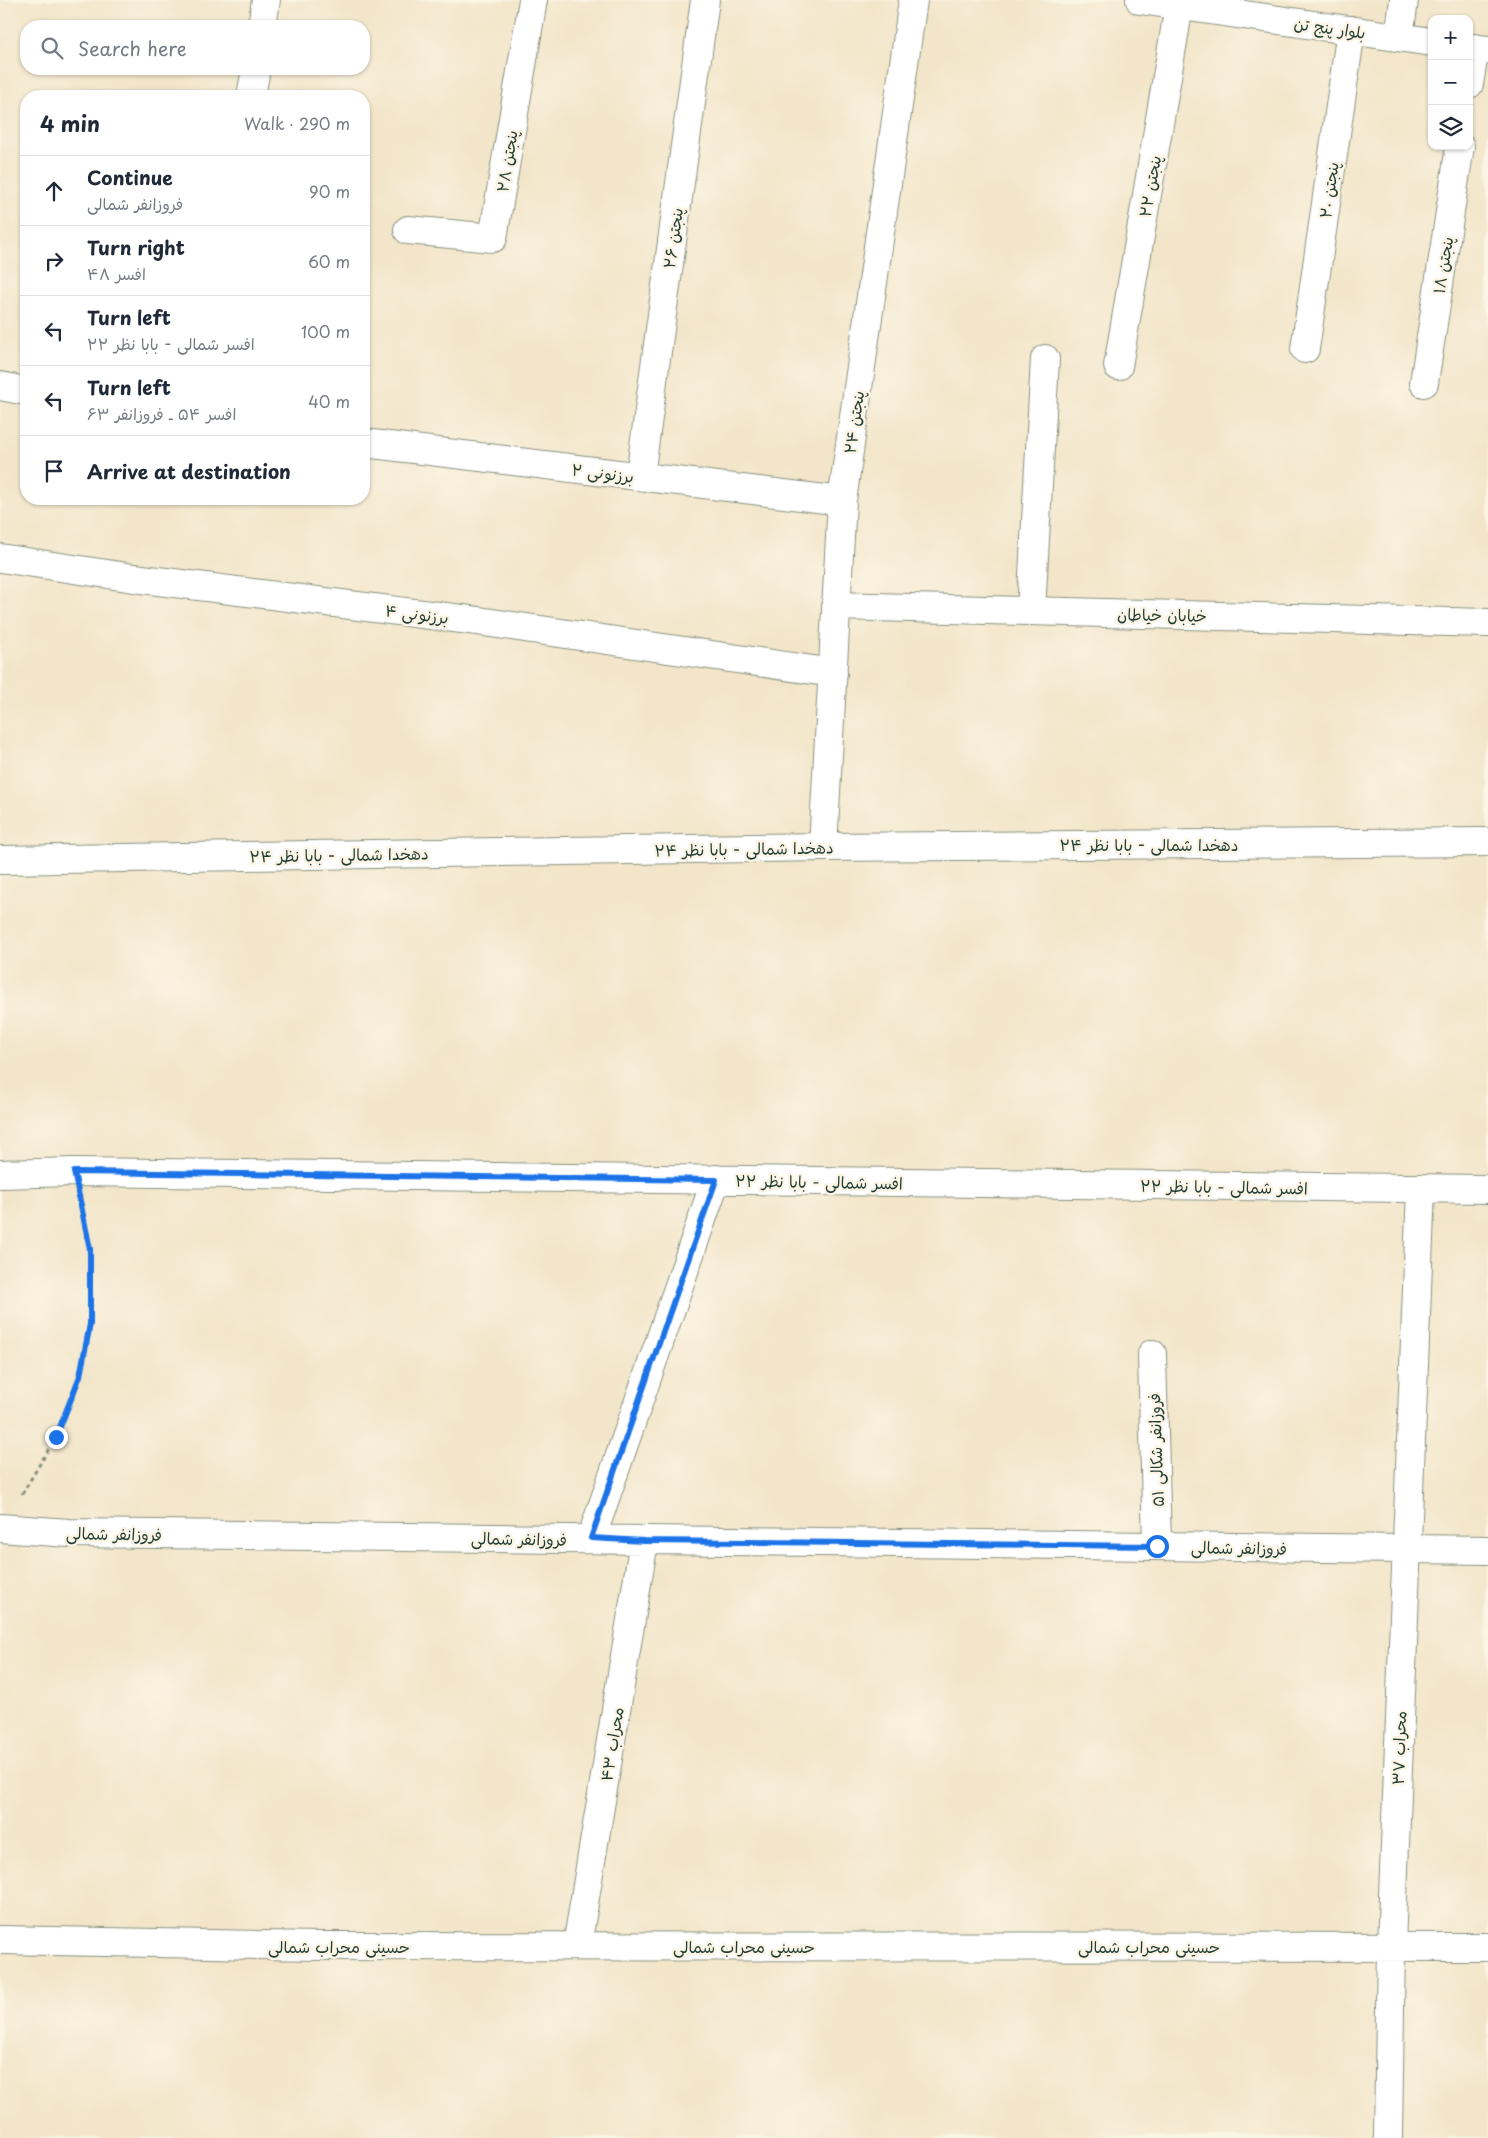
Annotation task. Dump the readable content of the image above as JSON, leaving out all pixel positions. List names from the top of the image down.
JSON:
{
  "streets": {
    "street": [
      "بلوار پنج تن",
      "پنجتن ۲۸",
      "پنجتن ۲۲",
      "پنجتن ۲۰",
      "پنجتن ۲۶",
      "پنجتن ۱۸",
      "پنجتن ۲۴",
      "برزنونی ۲",
      "برزنونی ۴",
      "خیابان خیاطان",
      "دهخدا شمالی - بابا نظر ۲۴",
      "افسر شمالی - بابا نظر ۲۲",
      "فروزانفر شکالی ۵۱",
      "فروزانفر شمالی",
      "محراب ۴۳",
      "محراب ۳۷",
      "حسینی محراب شمالی"
    ]
  },
  "crossings": [
    ["بلوار پنج تن", "پنجتن ۲۲"],
    ["بلوار پنج تن", "پنجتن ۲۰"],
    ["پنجتن ۲۶", "برزنونی ۲"],
    ["پنجتن ۲۴", "برزنونی ۲"],
    ["پنجتن ۲۴", "برزنونی ۴"],
    ["پنجتن ۲۴", "خیابان خیاطان"],
    ["پنجتن ۲۴", "دهخدا شمالی - بابا نظر ۲۴"],
    ["افسر شمالی - بابا نظر ۲۲", "محراب ۳۷"],
    ["فروزانفر شکالی ۵۱", "فروزانفر شمالی"],
    ["فروزانفر شمالی", "محراب ۴۳"],
    ["فروزانفر شمالی", "محراب ۳۷"],
    ["محراب ۴۳", "حسینی محراب شمالی"],
    ["محراب ۳۷", "حسینی محراب شمالی"]
  ],
  "page": {
    "map_buttons": ["+", "−"],
    "search": "Search here",
    "heading": ["4 min", "Walk · 290 m"],
    "list": [
      ["Continue", "فروزانفر شمالی", "90 m"],
      ["Turn right", "افسر ۴۸", "60 m"],
      ["Turn left", "افسر شمالی - بابا نظر ۲۲", "100 m"],
      ["Turn left", "افسر ۵۴ ـ فروزانفر ۶۳", "40 m"],
      "Arrive at destination"
    ]
  }
}
